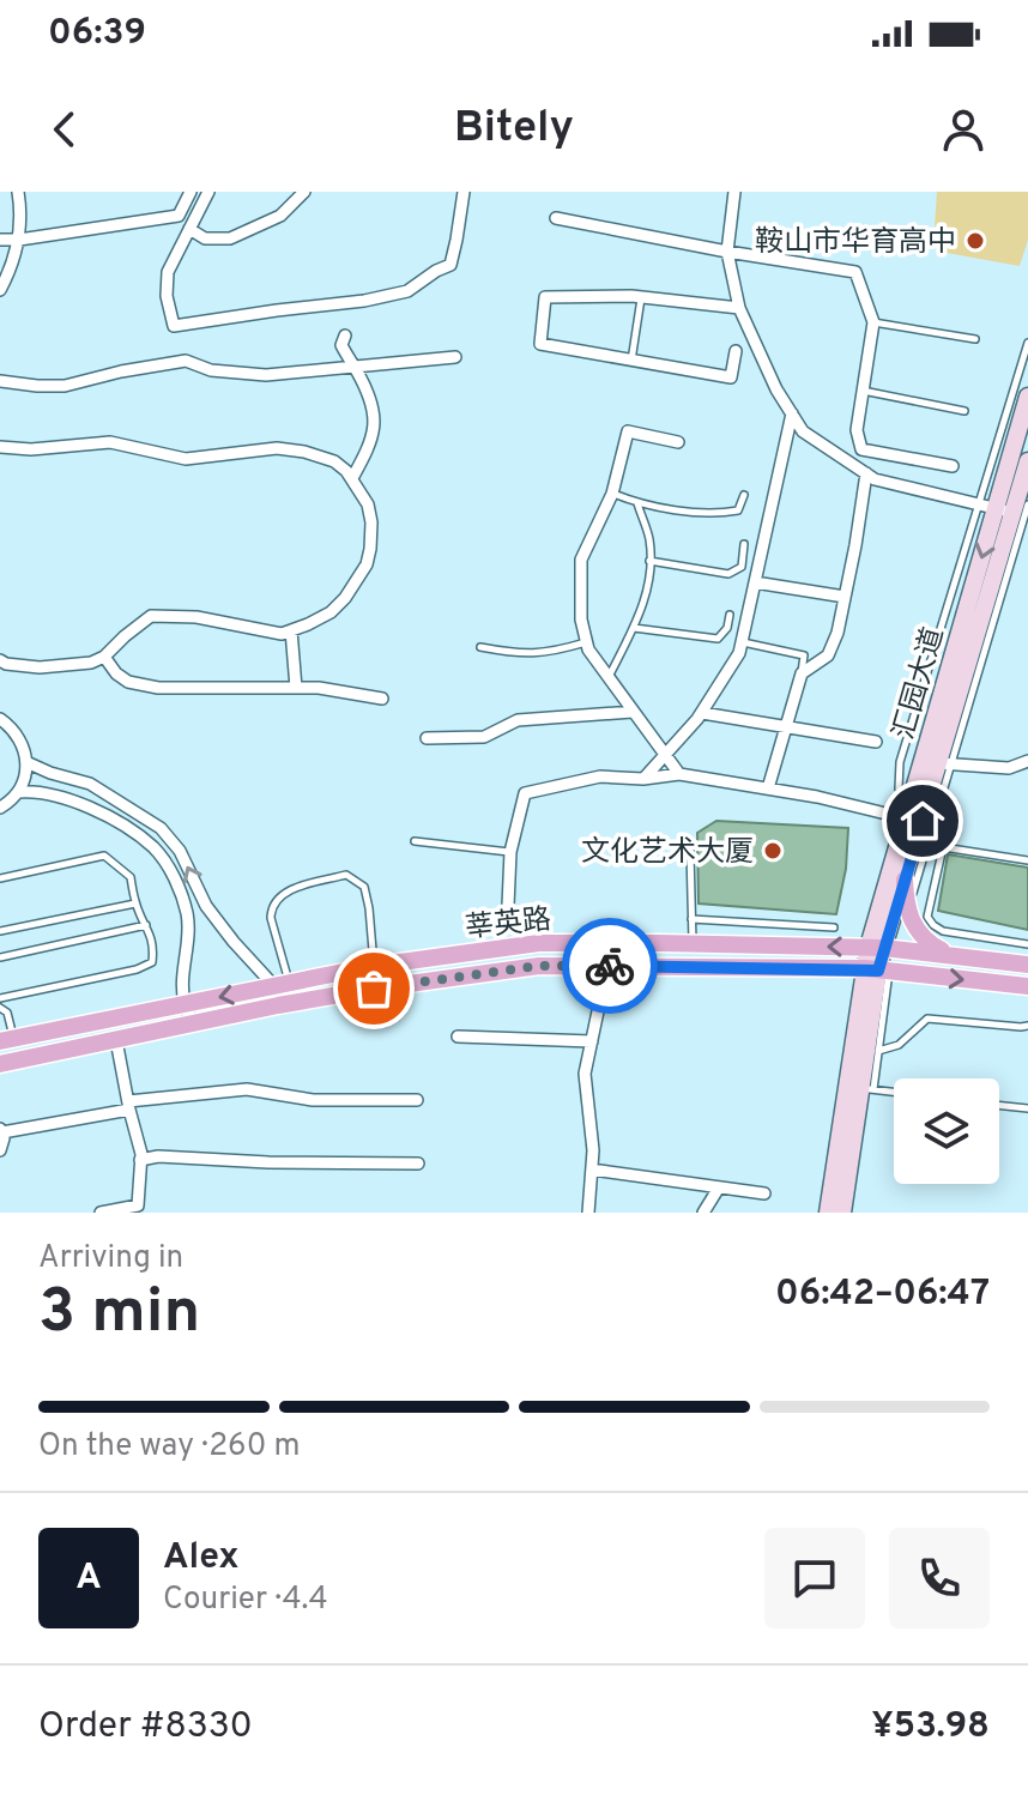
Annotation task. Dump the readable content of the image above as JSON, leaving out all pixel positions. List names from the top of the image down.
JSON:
{
  "streets": {
    "main road": ["汇园大道", "莘英路"]
  },
  "crossings": [
    ["汇园大道", "莘英路"]
  ],
  "places": ["鞍山市华育高中", "文化艺术大厦"],
  "page": {
    "status": "06:39",
    "header": "Bitely",
    "heading": ["3 min", "Arriving in", "06:42–06:47"],
    "panel": [
      "Alex",
      "Courier · 4.4",
      "Order #8330",
      "¥53.98"
    ],
    "bar": "On the way · 260 m",
    "round": "A"
  }
}
